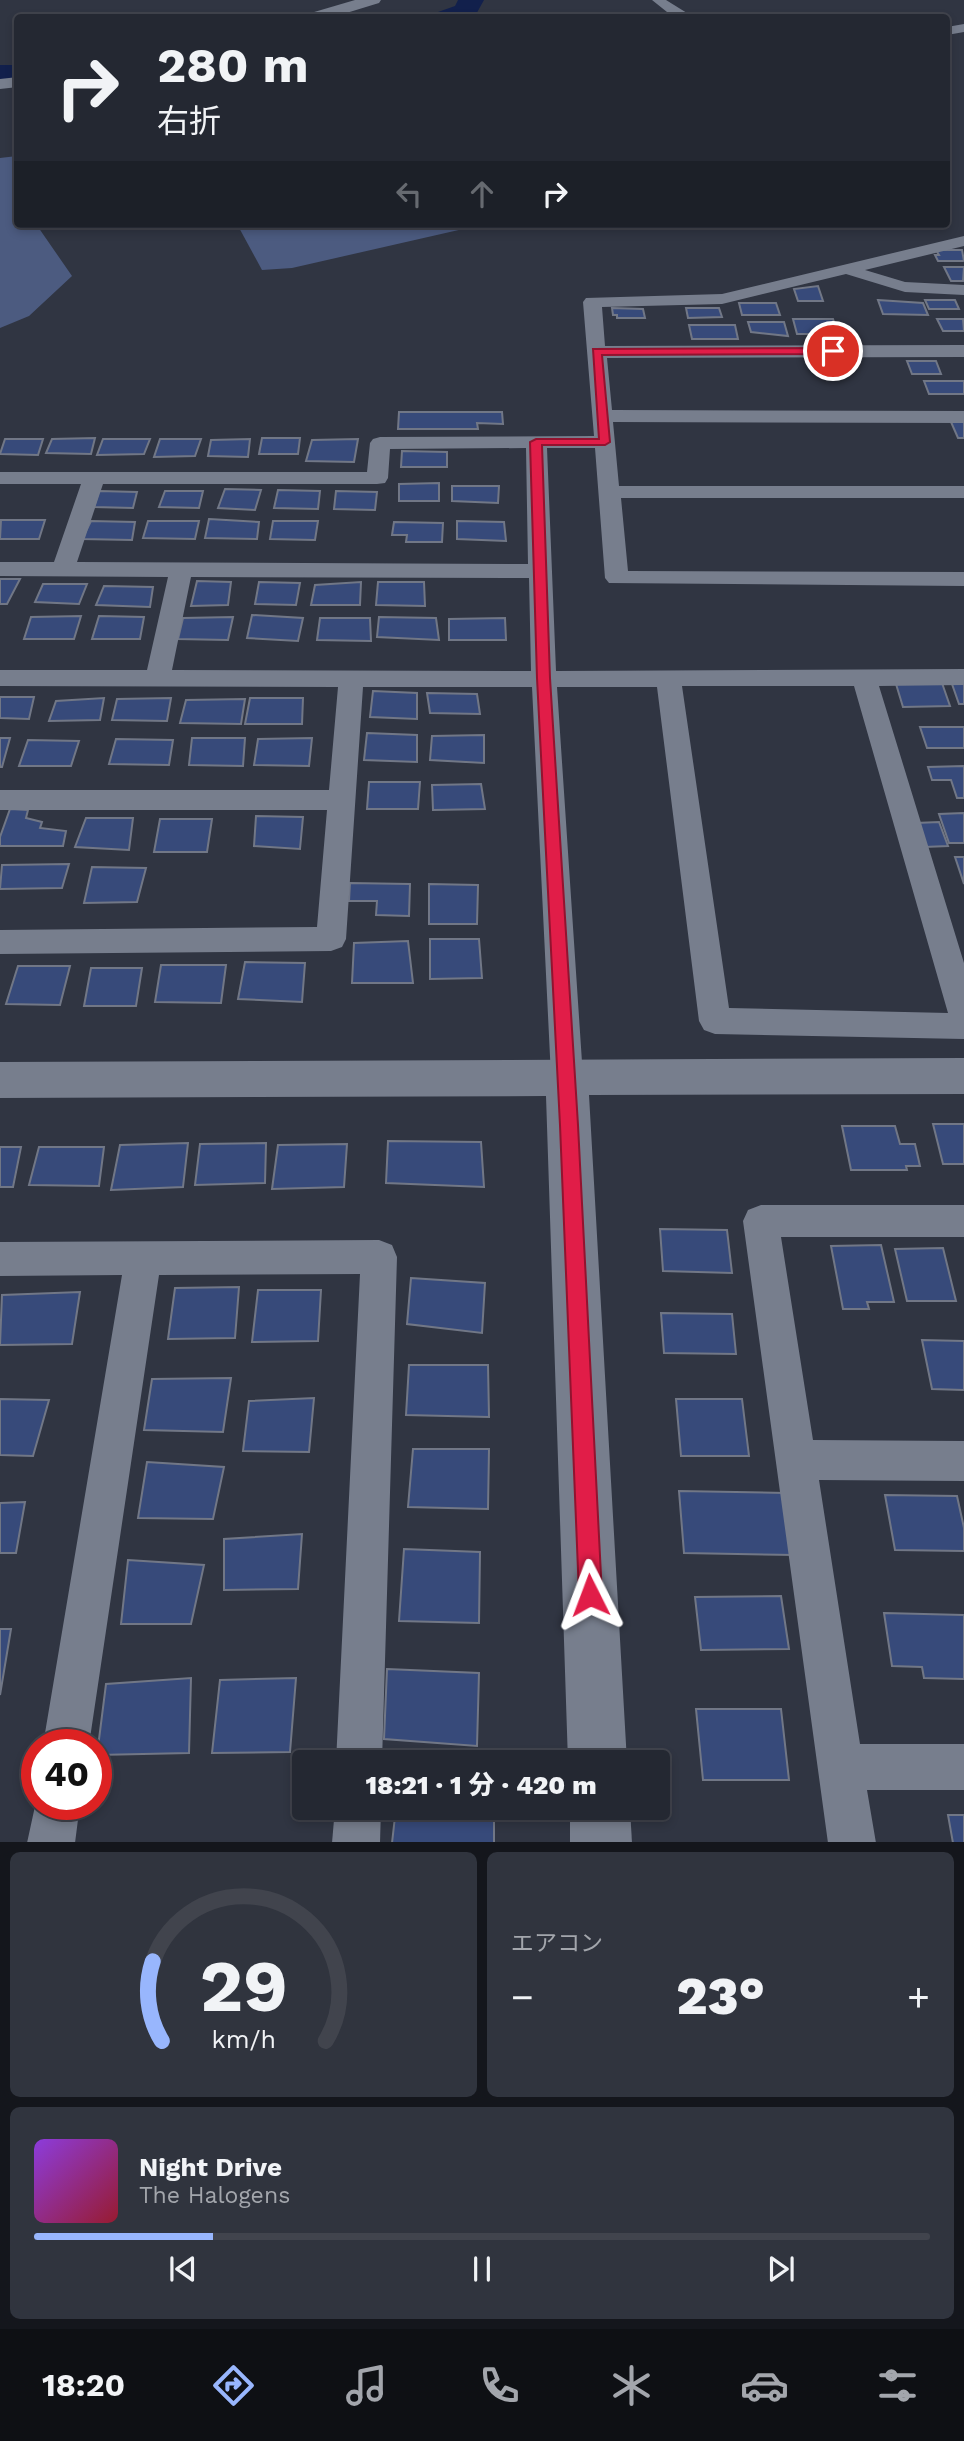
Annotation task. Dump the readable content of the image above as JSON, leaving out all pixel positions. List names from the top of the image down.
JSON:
{
  "page": {
    "turn": ["280 m", "右折"],
    "limit": "40",
    "trip": "18:21 · 1 分 · 420 m",
    "tile": "エアコン",
    "heat": ["−", "23°", "+"],
    "song": ["Night Drive", "The Halogens"],
    "tabs": "18:20",
    "gauge": ["29", "km/h"]
  }
}
